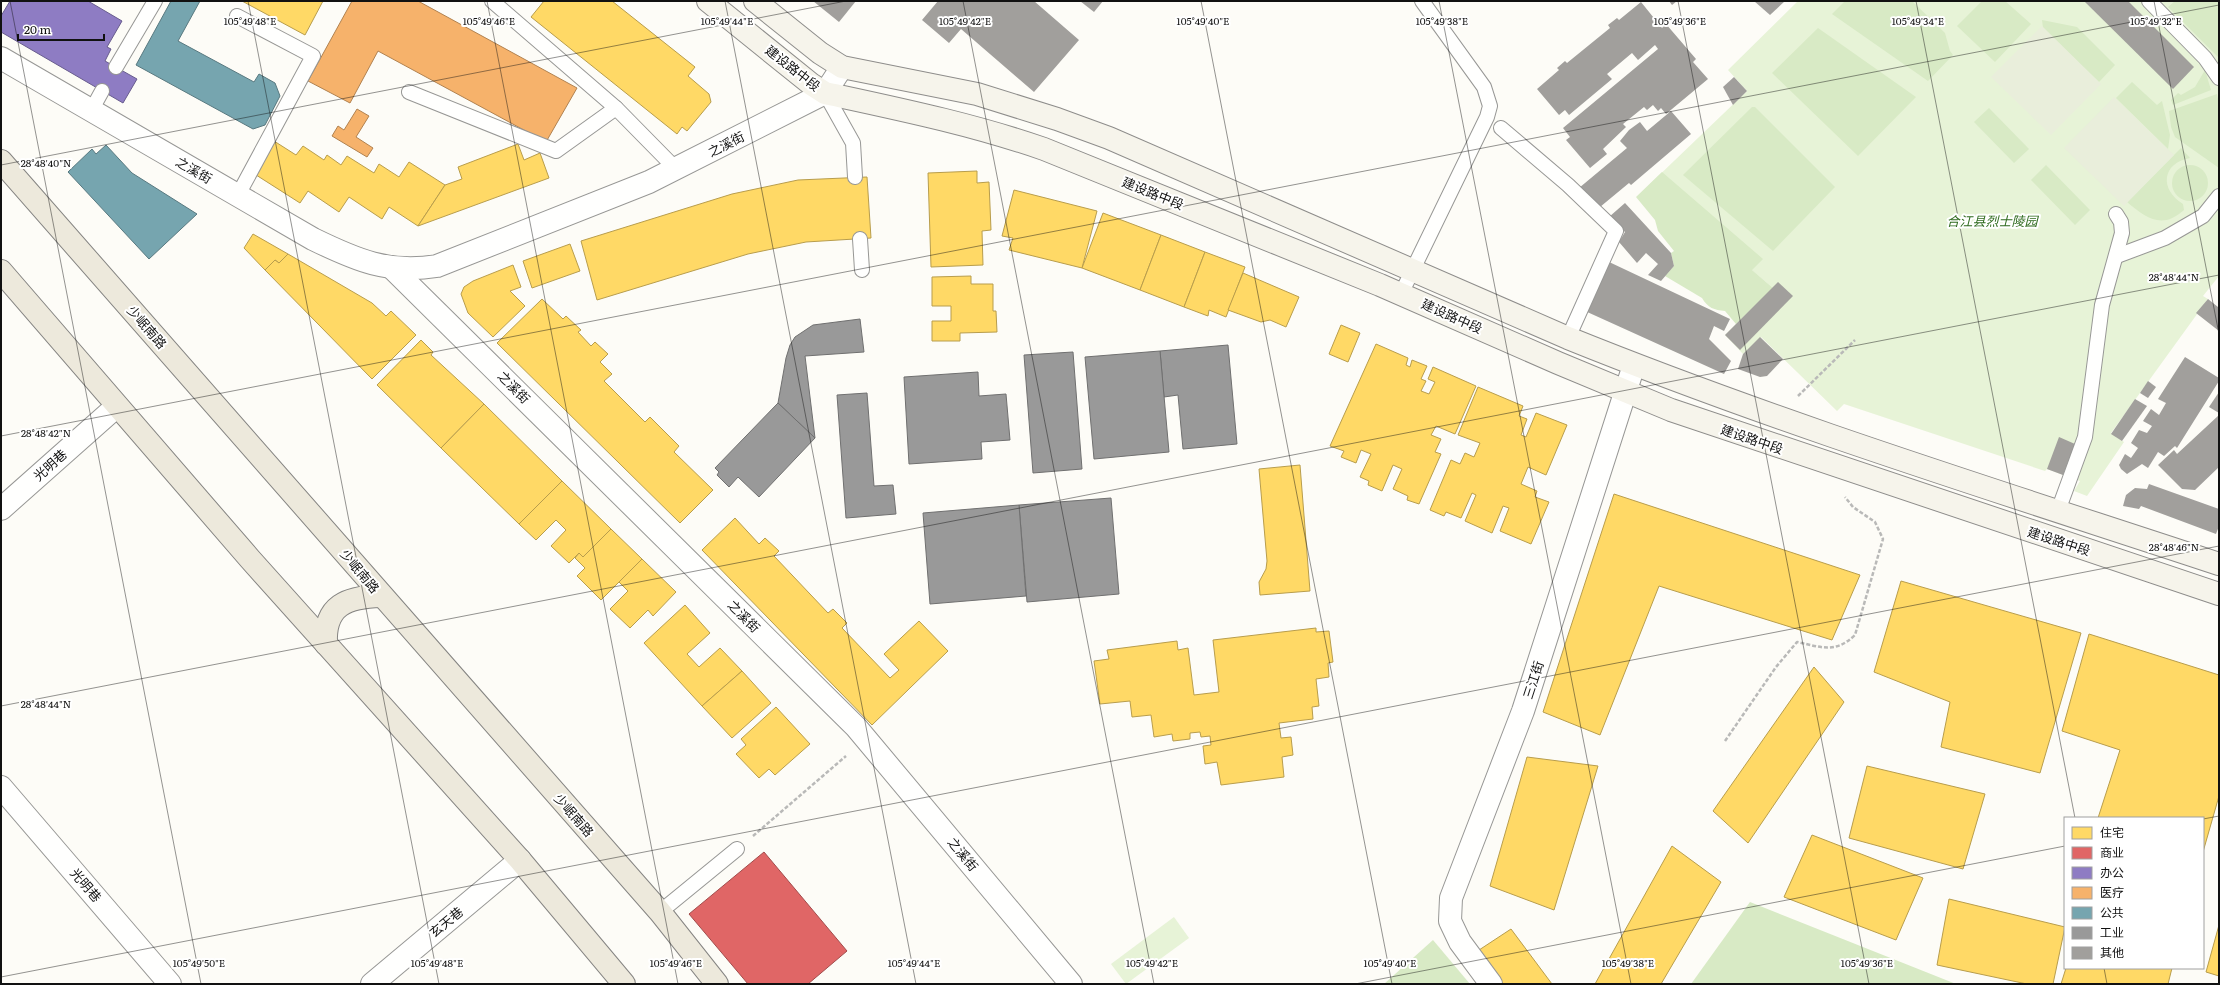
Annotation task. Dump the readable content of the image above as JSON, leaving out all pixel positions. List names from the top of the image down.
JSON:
{
  "streets": {
    "main road": ["建设路中段", "少岷南路"],
    "street": [
      "之溪街",
      "光明巷",
      "三江街",
      "玄天巷"
    ]
  },
  "crossings": [
    ["建设路中段", "之溪街"],
    ["建设路中段", "三江街"]
  ],
  "parks": ["合江县烈士陵园"],
  "legend": [
    "住宅",
    "商业",
    "办公",
    "医疗",
    "公共",
    "工业",
    "其他"
  ],
  "scale_bar": "20 m",
  "coordinates": [
    "105°49'48\"E",
    "105°49'46\"E",
    "105°49'44\"E",
    "105°49'42\"E",
    "105°49'40\"E",
    "105°49'38\"E",
    "105°49'36\"E",
    "105°49'34\"E",
    "105°49'32\"E",
    "28°48'40\"N",
    "28°48'44\"N",
    "28°48'42\"N",
    "28°48'46\"N",
    "105°49'50\"E"
  ]
}
